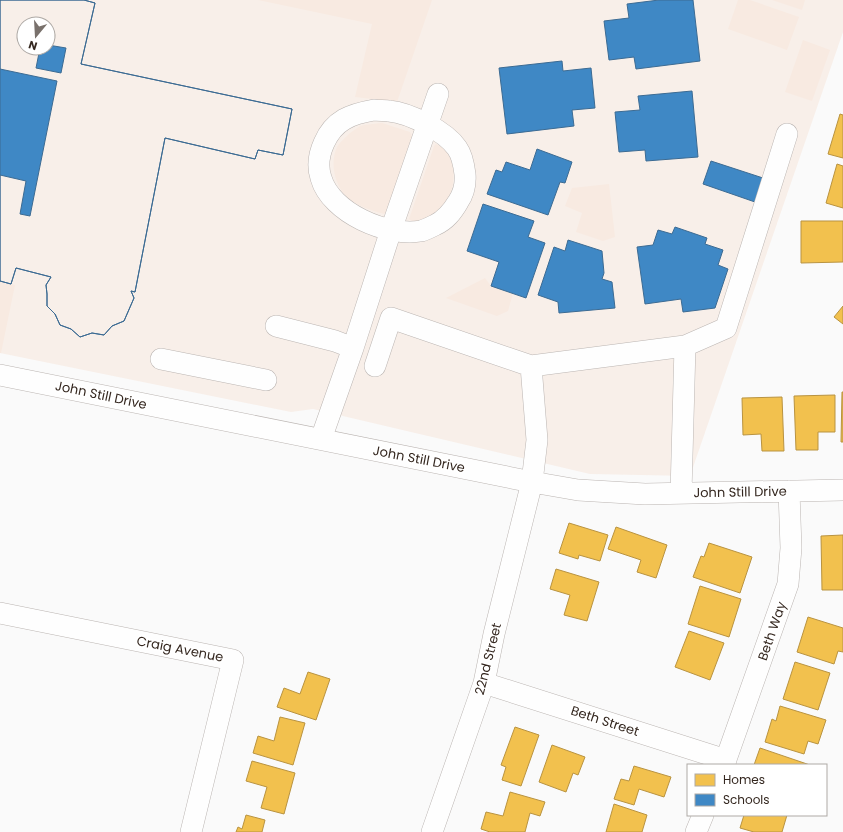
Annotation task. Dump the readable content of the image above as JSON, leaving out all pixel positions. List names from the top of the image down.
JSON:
{
  "streets": {
    "street": [
      "John Still Drive",
      "Beth Way",
      "Craig Avenue",
      "22nd Street",
      "Beth Street"
    ]
  },
  "crossings": [
    ["John Still Drive", "Beth Way"],
    ["John Still Drive", "22nd Street"],
    ["Beth Way", "Beth Street"],
    ["22nd Street", "Beth Street"]
  ],
  "legend": ["Homes", "Schools"],
  "north": "bottom"
}
